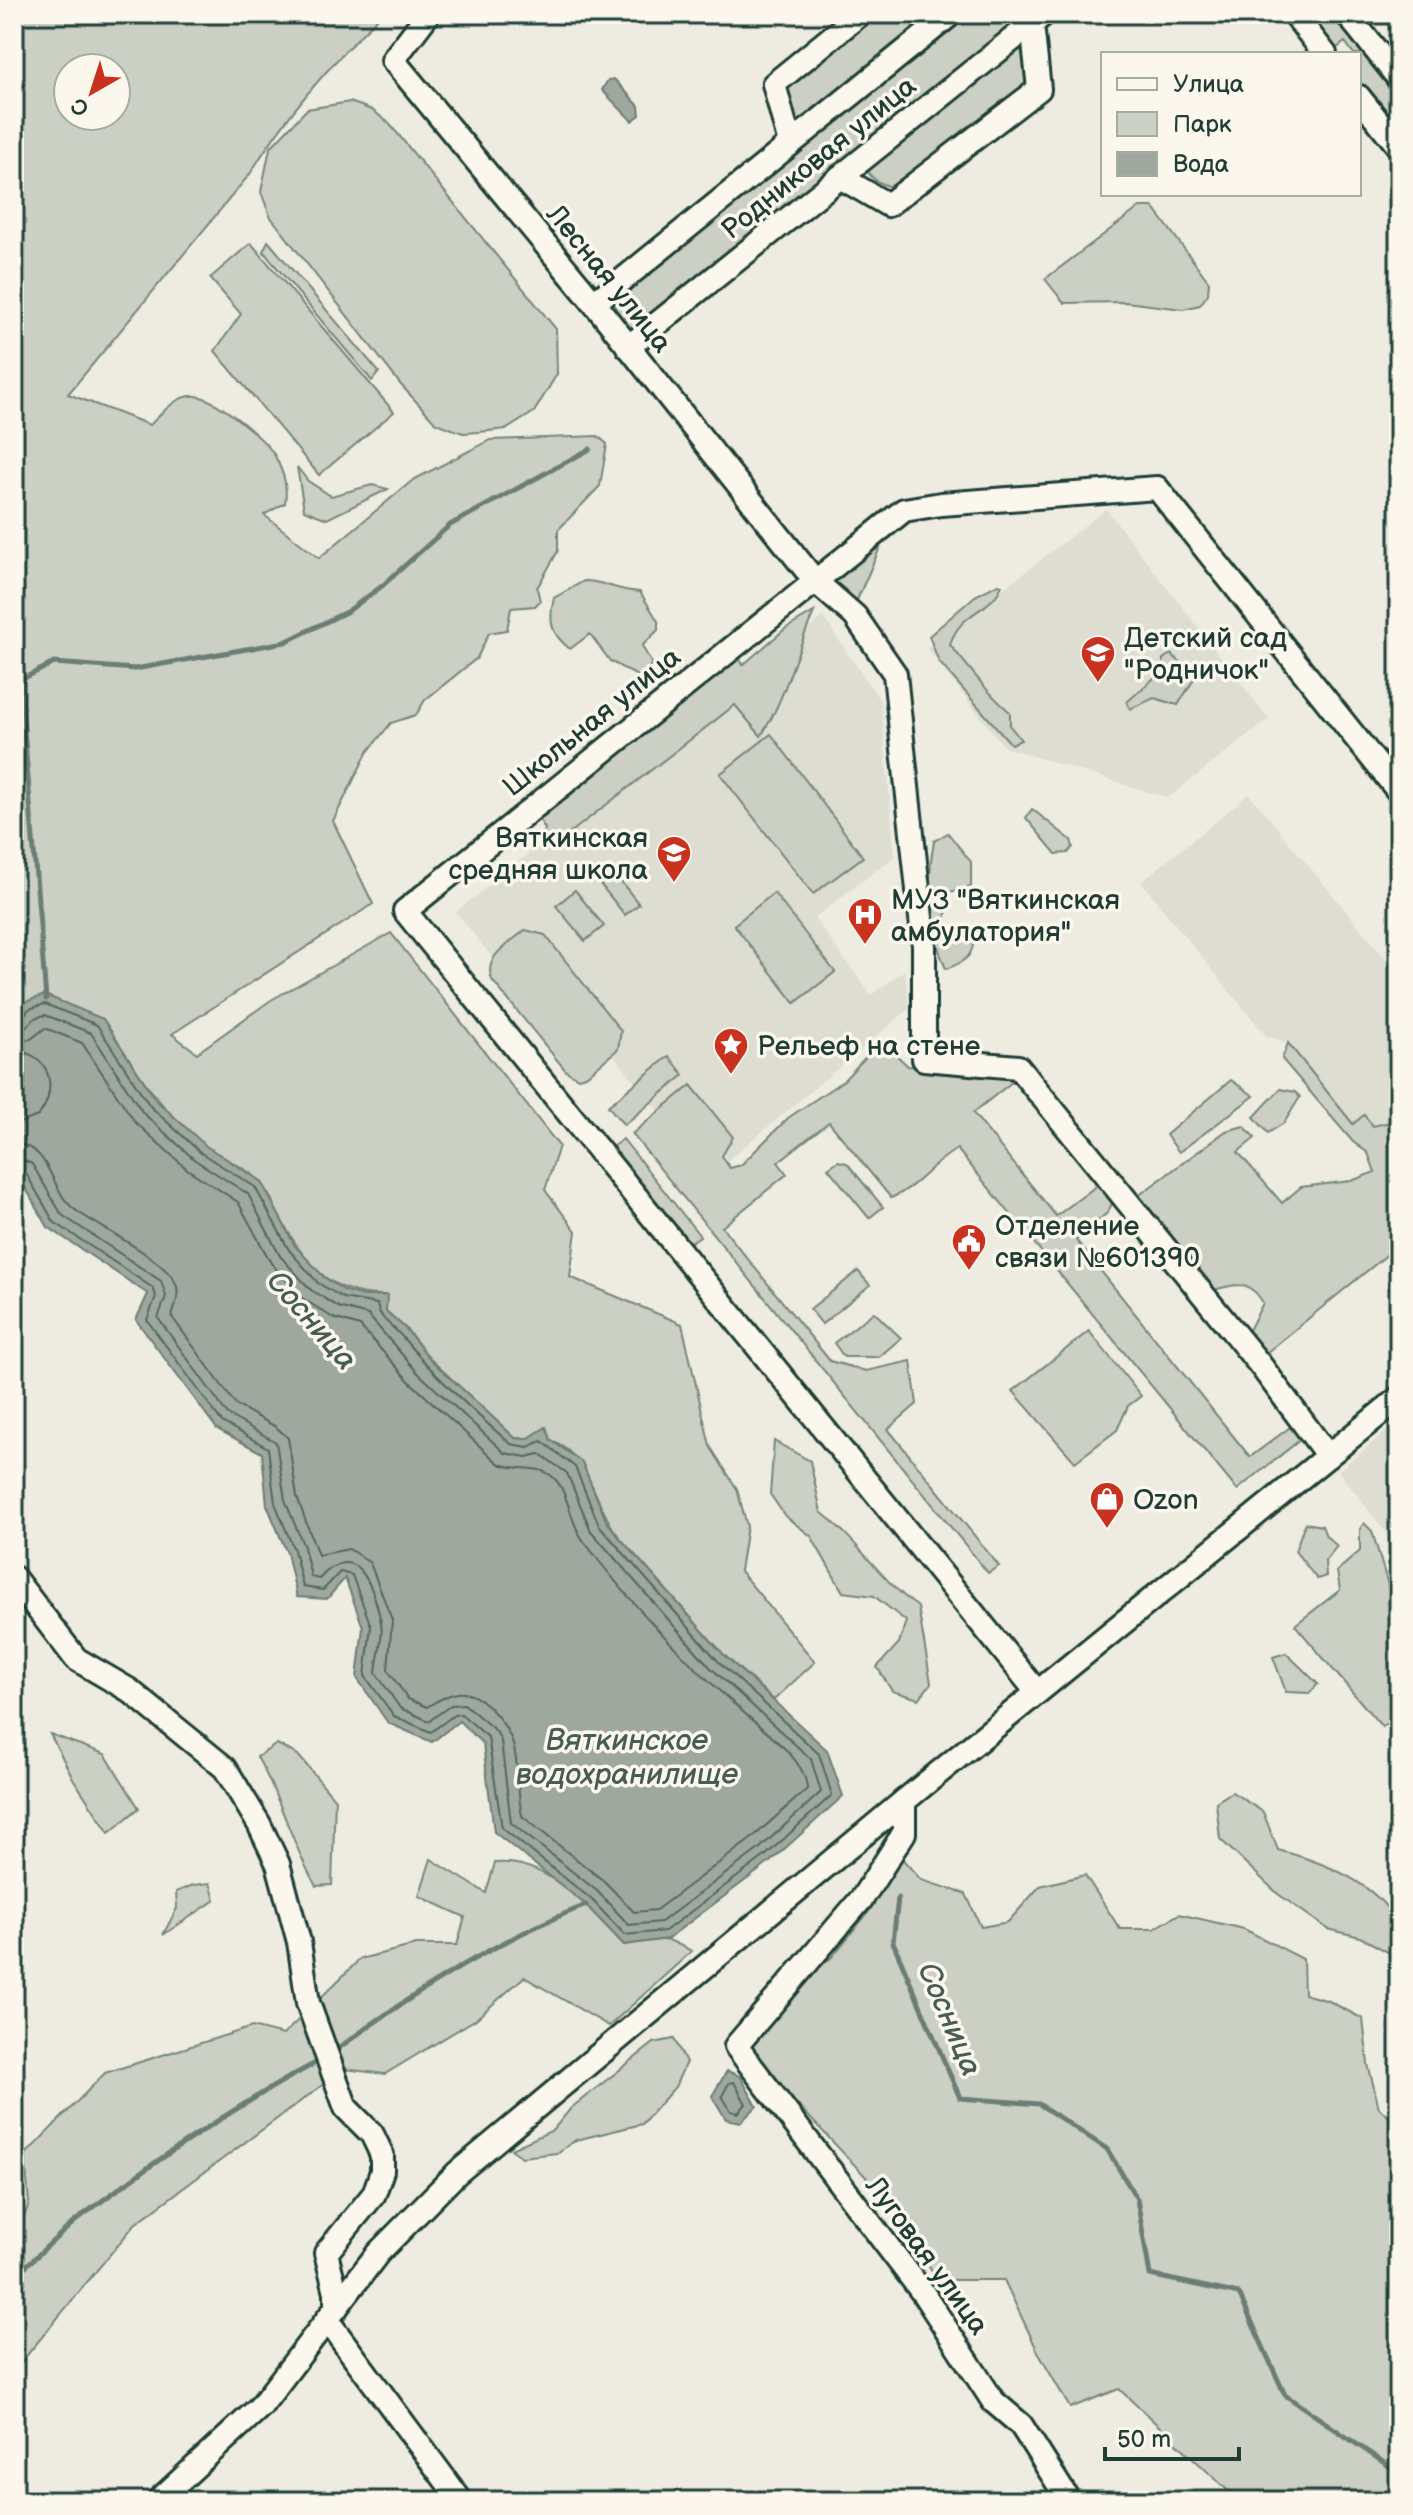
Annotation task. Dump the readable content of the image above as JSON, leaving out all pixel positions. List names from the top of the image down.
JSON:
{
  "streets": {
    "street": [
      "Родниковая улица",
      "Лесная улица",
      "Школьная улица",
      "Луговая улица"
    ]
  },
  "crossings": [
    ["Родниковая улица", "Лесная улица"],
    ["Лесная улица", "Школьная улица"]
  ],
  "water": ["Сосница", "Вяткинское водохранилище"],
  "places": {
    "school or university": ["Детский сад \"Родничок\"", "Вяткинская средняя школа"],
    "hospital": ["МУЗ \"Вяткинская амбулатория\""],
    "place": ["Рельеф на стене"],
    "public building": ["Отделение связи №601390"],
    "shop": ["Ozon"]
  },
  "legend": ["Улица", "Парк", "Вода"],
  "scale_bar": "50 m",
  "north": "bottom left"
}
